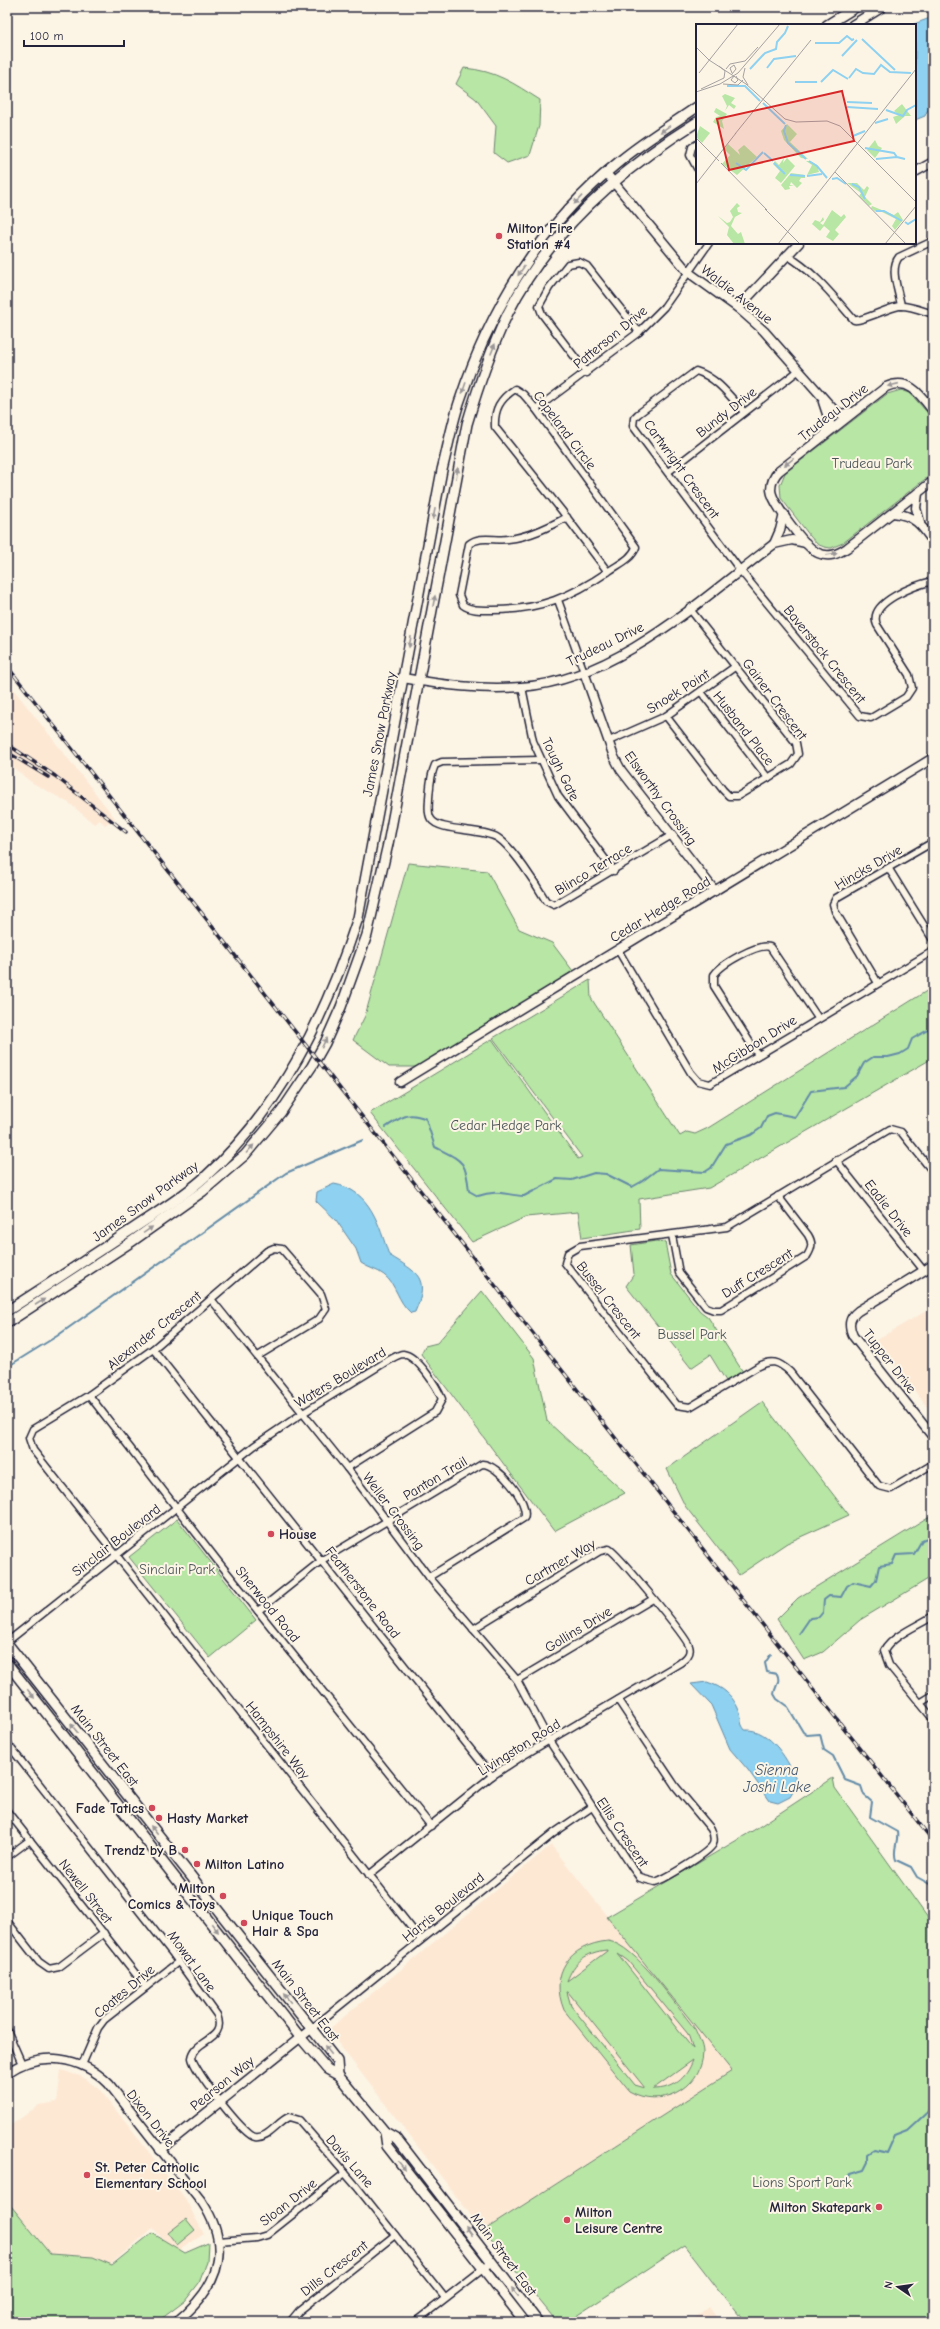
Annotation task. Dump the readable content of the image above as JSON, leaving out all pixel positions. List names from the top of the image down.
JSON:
{
  "streets": {
    "main road": ["James Snow Parkway", "Main Street East"],
    "street": [
      "Waldie Avenue",
      "Patterson Drive",
      "Bundy Drive",
      "Trudeau Drive",
      "Copeland Circle",
      "Cartwright Crescent",
      "Baverstock Crescent",
      "Snoek Point",
      "Gainer Crescent",
      "Husband Place",
      "Tough Gate",
      "Elsworthy Crossing",
      "Hincks Drive",
      "Blinco Terrace",
      "Cedar Hedge Road",
      "McGibbon Drive",
      "Eadie Drive",
      "Duff Crescent",
      "Bussel Crescent",
      "Alexander Crescent",
      "Tupper Drive",
      "Waters Boulevard",
      "Panton Trail",
      "Weller Crossing",
      "Sinclair Boulevard",
      "Cartmer Way",
      "Featherstone Road",
      "Sherwood Road",
      "Gollins Drive",
      "Hampshire Way",
      "Livingston Road",
      "Ellis Crescent",
      "Newell Street",
      "Harris Boulevard",
      "Mowat Lane",
      "Coates Drive",
      "Pearson Way",
      "Dixon Drive",
      "Davis Lane",
      "Sloan Drive",
      "Dills Crescent"
    ]
  },
  "crossings": [
    ["Waldie Avenue", "Patterson Drive"],
    ["Waldie Avenue", "Bundy Drive"],
    ["Waldie Avenue", "Trudeau Drive"],
    ["Waldie Avenue", "James Snow Parkway"],
    ["Patterson Drive", "Copeland Circle"],
    ["Bundy Drive", "Cartwright Crescent"],
    ["Trudeau Drive", "Cartwright Crescent"],
    ["Trudeau Drive", "Baverstock Crescent"],
    ["Trudeau Drive", "Gainer Crescent"],
    ["Trudeau Drive", "James Snow Parkway"],
    ["Trudeau Drive", "Tough Gate"],
    ["Trudeau Drive", "Elsworthy Crossing"],
    ["Copeland Circle", "Elsworthy Crossing"],
    ["Cartwright Crescent", "Baverstock Crescent"],
    ["Snoek Point", "Gainer Crescent"],
    ["Snoek Point", "Husband Place"],
    ["Snoek Point", "Elsworthy Crossing"],
    ["Gainer Crescent", "Husband Place"],
    ["Tough Gate", "Blinco Terrace"],
    ["Elsworthy Crossing", "Blinco Terrace"],
    ["Elsworthy Crossing", "Cedar Hedge Road"],
    ["Hincks Drive", "McGibbon Drive"],
    ["Cedar Hedge Road", "McGibbon Drive"],
    ["Eadie Drive", "Bussel Crescent"],
    ["Eadie Drive", "Tupper Drive"],
    ["Duff Crescent", "Bussel Crescent"],
    ["Alexander Crescent", "Weller Crossing"],
    ["Alexander Crescent", "Sinclair Boulevard"],
    ["Alexander Crescent", "Featherstone Road"],
    ["Alexander Crescent", "Sherwood Road"],
    ["Alexander Crescent", "Hampshire Way"],
    ["Waters Boulevard", "Weller Crossing"],
    ["Waters Boulevard", "Sinclair Boulevard"],
    ["Waters Boulevard", "Featherstone Road"],
    ["Panton Trail", "Weller Crossing"],
    ["Panton Trail", "Featherstone Road"],
    ["Panton Trail", "Sherwood Road"],
    ["Weller Crossing", "Cartmer Way"],
    ["Weller Crossing", "Gollins Drive"],
    ["Weller Crossing", "Livingston Road"],
    ["Weller Crossing", "Ellis Crescent"],
    ["Sinclair Boulevard", "Featherstone Road"],
    ["Sinclair Boulevard", "Sherwood Road"],
    ["Sinclair Boulevard", "Hampshire Way"],
    ["Sinclair Boulevard", "Main Street East"],
    ["Cartmer Way", "Gollins Drive"],
    ["Cartmer Way", "Livingston Road"],
    ["Featherstone Road", "Livingston Road"],
    ["Sherwood Road", "Livingston Road"],
    ["Hampshire Way", "Livingston Road"],
    ["Hampshire Way", "Harris Boulevard"],
    ["Main Street East", "Harris Boulevard"],
    ["Main Street East", "Pearson Way"],
    ["Livingston Road", "Ellis Crescent"],
    ["Ellis Crescent", "Harris Boulevard"],
    ["Newell Street", "Coates Drive"],
    ["Harris Boulevard", "Pearson Way"],
    ["Mowat Lane", "Coates Drive"],
    ["Mowat Lane", "Pearson Way"],
    ["Mowat Lane", "Davis Lane"],
    ["Coates Drive", "Dixon Drive"],
    ["Pearson Way", "Dixon Drive"],
    ["Pearson Way", "Davis Lane"],
    ["Dixon Drive", "Sloan Drive"],
    ["Davis Lane", "Sloan Drive"],
    ["Davis Lane", "Dills Crescent"]
  ],
  "water": ["Sienna Joshi Lake"],
  "parks": [
    "Trudeau Park",
    "Cedar Hedge Park",
    "Bussel Park",
    "Sinclair Park",
    "Lions Sport Park"
  ],
  "places": [
    "Milton Fire Station #4",
    "House",
    "Fade Tatics",
    "Hasty Market",
    "Trendz by B",
    "Milton Latino",
    "Milton Comics & Toys",
    "Unique Touch Hair & Spa",
    "St. Peter Catholic Elementary School",
    "Milton Skatepark",
    "Milton Leisure Centre"
  ],
  "scale_bar": "100 m",
  "north": "left"
}
